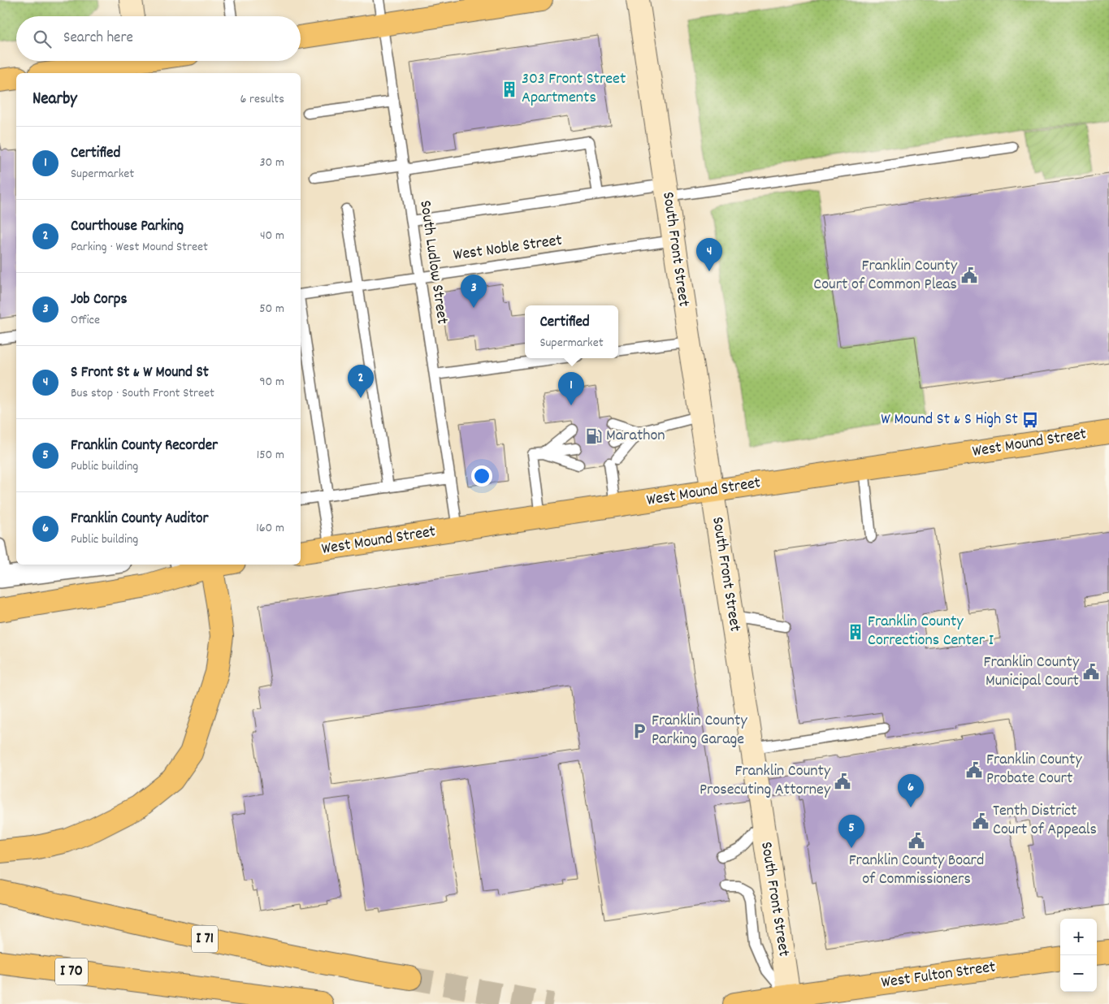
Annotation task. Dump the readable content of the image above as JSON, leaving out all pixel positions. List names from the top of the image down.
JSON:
{
  "streets": {
    "main road": [
      "West Mound Street",
      "I 71",
      "I 70",
      "West Fulton Street"
    ],
    "street": ["South Front Street"],
    "lane": ["West Noble Street", "South Ludlow Street"]
  },
  "crossings": [
    ["West Noble Street", "South Front Street"],
    ["West Noble Street", "South Ludlow Street"],
    ["South Front Street", "West Mound Street"],
    ["South Front Street", "West Fulton Street"],
    ["South Ludlow Street", "West Mound Street"]
  ],
  "places": {
    "building": ["303 Front Street Apartments", "Franklin County Corrections Center I"],
    "public building": [
      "Franklin County Court of Common Pleas",
      "Franklin County Municipal Court",
      "Franklin County Probate Court",
      "Franklin County Prosecuting Attorney",
      "Tenth District Court of Appeals",
      "Franklin County Board of Commissioners"
    ],
    "bus stop": ["W Mound St & S High St"],
    "fuel station": ["Marathon"],
    "parking": ["Franklin County Parking Garage"]
  },
  "page": {
    "search": "Search here",
    "heading": ["Nearby", "6 results"],
    "list": [
      {
        "mark": "1",
        "name": "Certified",
        "note": "Supermarket",
        "value": "30 m"
      },
      {
        "mark": "2",
        "name": "Courthouse Parking",
        "note": "Parking · West Mound Street",
        "value": "40 m"
      },
      {
        "mark": "3",
        "name": "Job Corps",
        "note": "Office",
        "value": "50 m"
      },
      {
        "mark": "4",
        "name": "S Front St & W Mound St",
        "note": "Bus stop · South Front Street",
        "value": "90 m"
      },
      {
        "mark": "5",
        "name": "Franklin County Recorder",
        "note": "Public building",
        "value": "150 m"
      },
      {
        "mark": "6",
        "name": "Franklin County Auditor",
        "note": "Public building",
        "value": "160 m"
      }
    ],
    "pins": [
      "4",
      "3",
      "2",
      "1",
      "6",
      "5"
    ],
    "popup": ["Certified", "Supermarket"],
    "map_buttons": ["+", "−"]
  }
}
